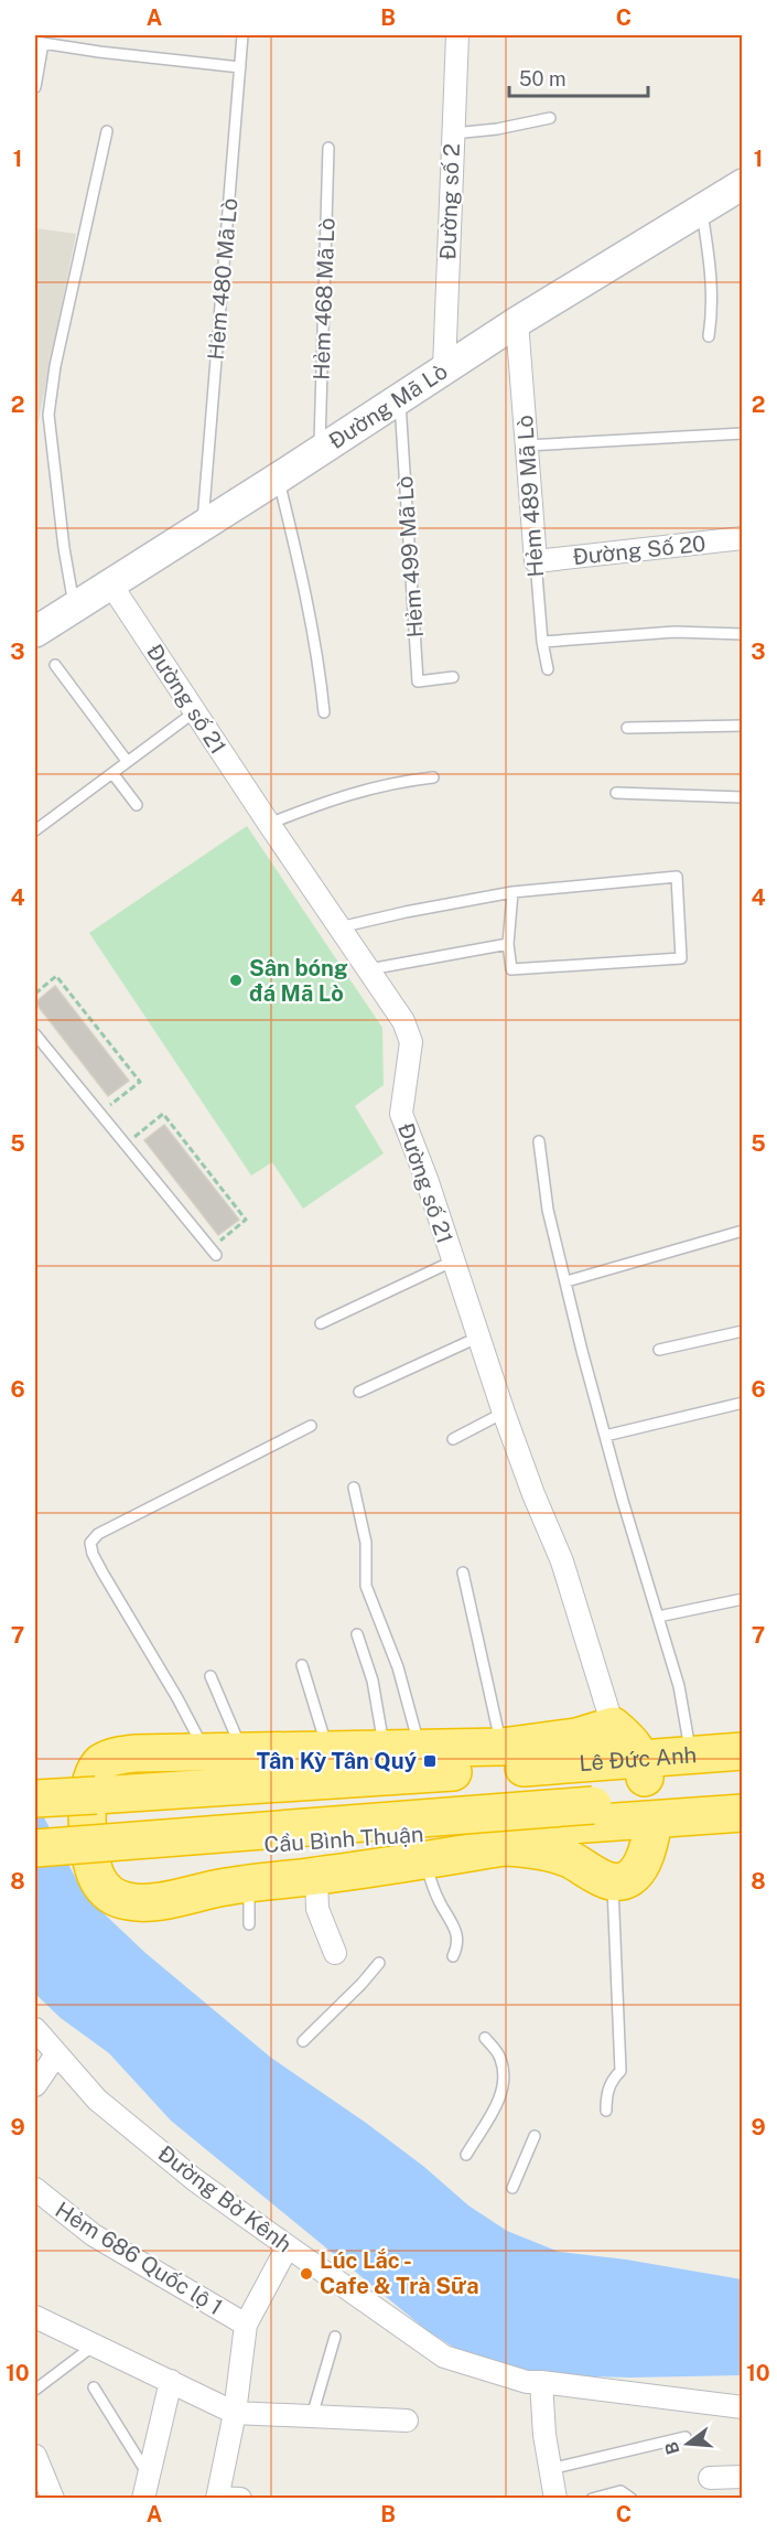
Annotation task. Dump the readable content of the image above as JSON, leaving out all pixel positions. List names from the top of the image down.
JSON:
{
  "streets": {
    "highway": ["Lê Đức Anh", "Cầu Bình Thuận"],
    "main road": ["Đường Mã Lò"],
    "street": [
      "Đường số 2",
      "Hẻm 489 Mã Lò",
      "Đường Số 20",
      "Đường số 21",
      "Đường Bờ Kênh",
      "Hẻm 686 Quốc lộ 1"
    ],
    "lane": ["Hẻm 480 Mã Lò", "Hẻm 468 Mã Lò", "Hẻm 499 Mã Lò"]
  },
  "crossings": [
    ["Đường số 2", "Đường Mã Lò"],
    ["Hẻm 480 Mã Lò", "Đường Mã Lò"],
    ["Hẻm 468 Mã Lò", "Đường Mã Lò"],
    ["Đường Mã Lò", "Hẻm 489 Mã Lò"],
    ["Đường Mã Lò", "Hẻm 499 Mã Lò"],
    ["Đường Mã Lò", "Đường số 21"],
    ["Hẻm 489 Mã Lò", "Đường Số 20"],
    ["Lê Đức Anh", "Cầu Bình Thuận"]
  ],
  "places": {
    "other": ["Sân bóng đá Mã Lò", "Lúc Lắc - Cafe & Trà Sữa"],
    "transit": ["Tân Kỳ Tân Quý"]
  },
  "scale_bar": "50 m",
  "north": "left",
  "grid": {
    "columns": ["A", "B", "C"],
    "rows": [
      "1",
      "2",
      "3",
      "4",
      "5",
      "6",
      "7",
      "8",
      "9",
      "10"
    ]
  }
}
